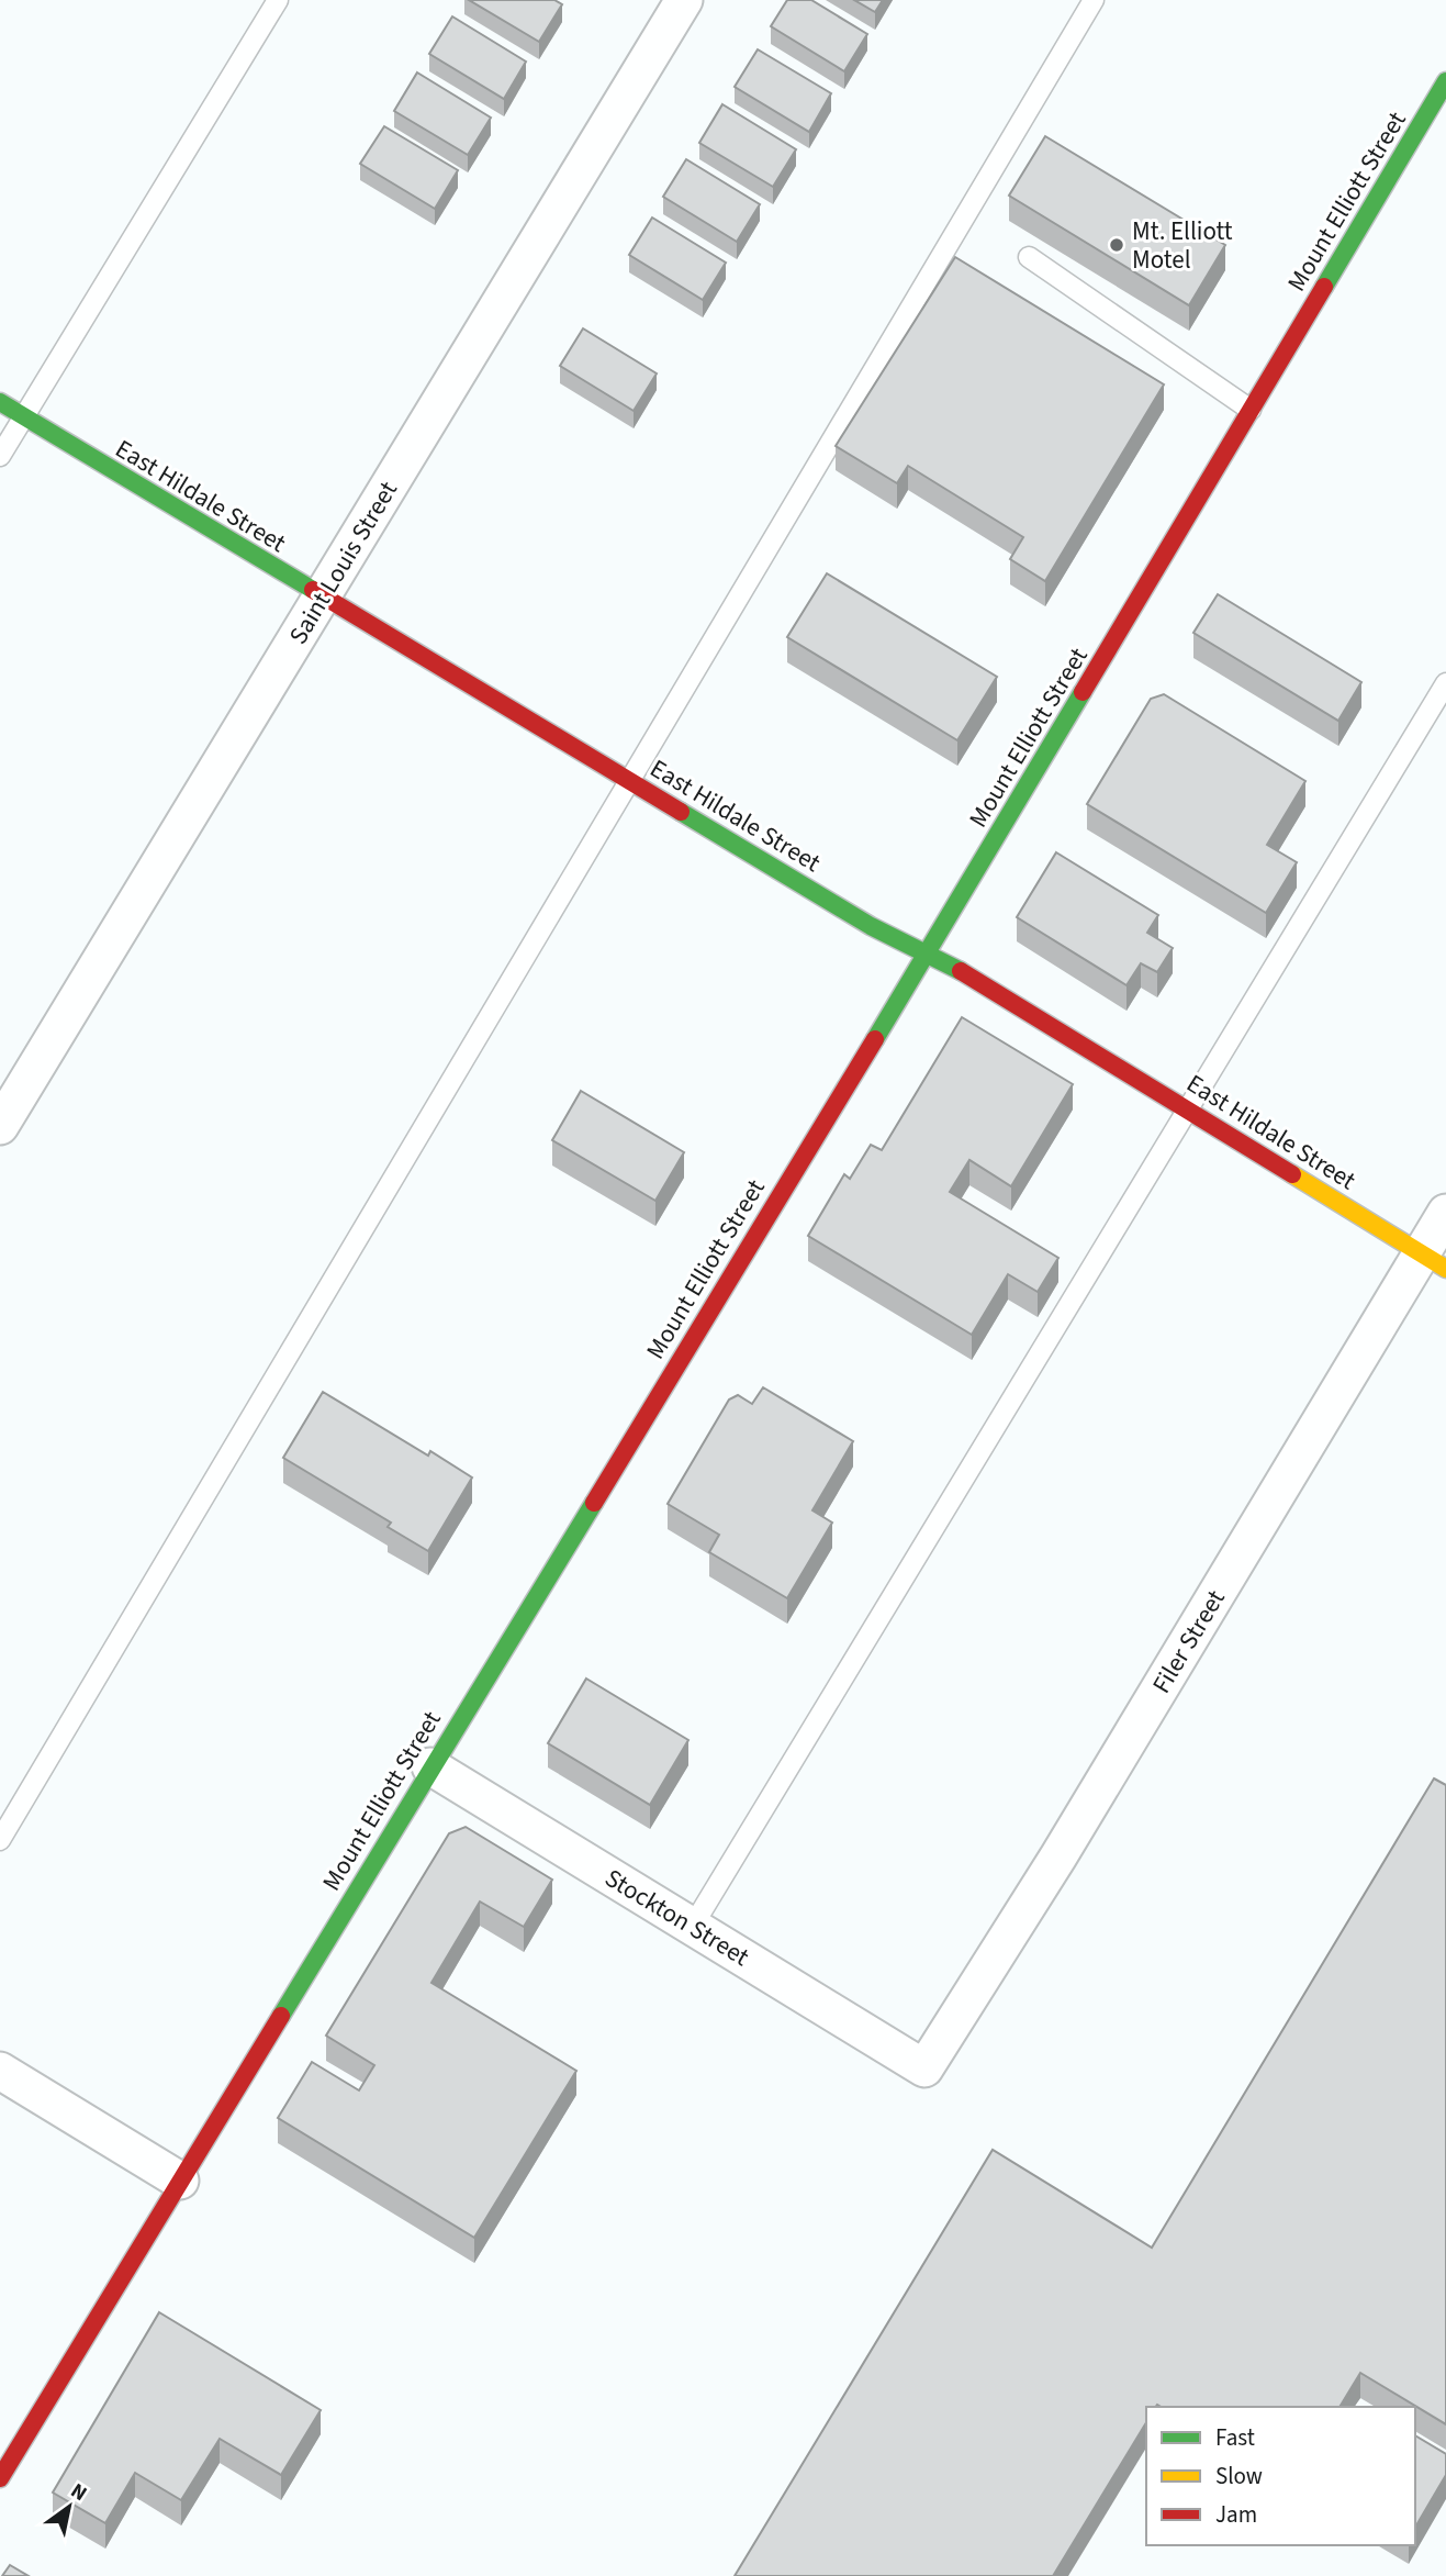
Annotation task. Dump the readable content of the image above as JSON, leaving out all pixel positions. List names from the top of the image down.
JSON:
{
  "streets": {
    "street": [
      "Mount Elliott Street",
      "East Hildale Street",
      "Saint Louis Street",
      "Filer Street",
      "Stockton Street"
    ]
  },
  "crossings": [
    ["Mount Elliott Street", "East Hildale Street"],
    ["Mount Elliott Street", "Stockton Street"],
    ["East Hildale Street", "Saint Louis Street"],
    ["East Hildale Street", "Filer Street"],
    ["Filer Street", "Stockton Street"]
  ],
  "places": ["Mt. Elliott Motel"],
  "legend": ["Fast", "Slow", "Jam"],
  "north": "top right"
}
